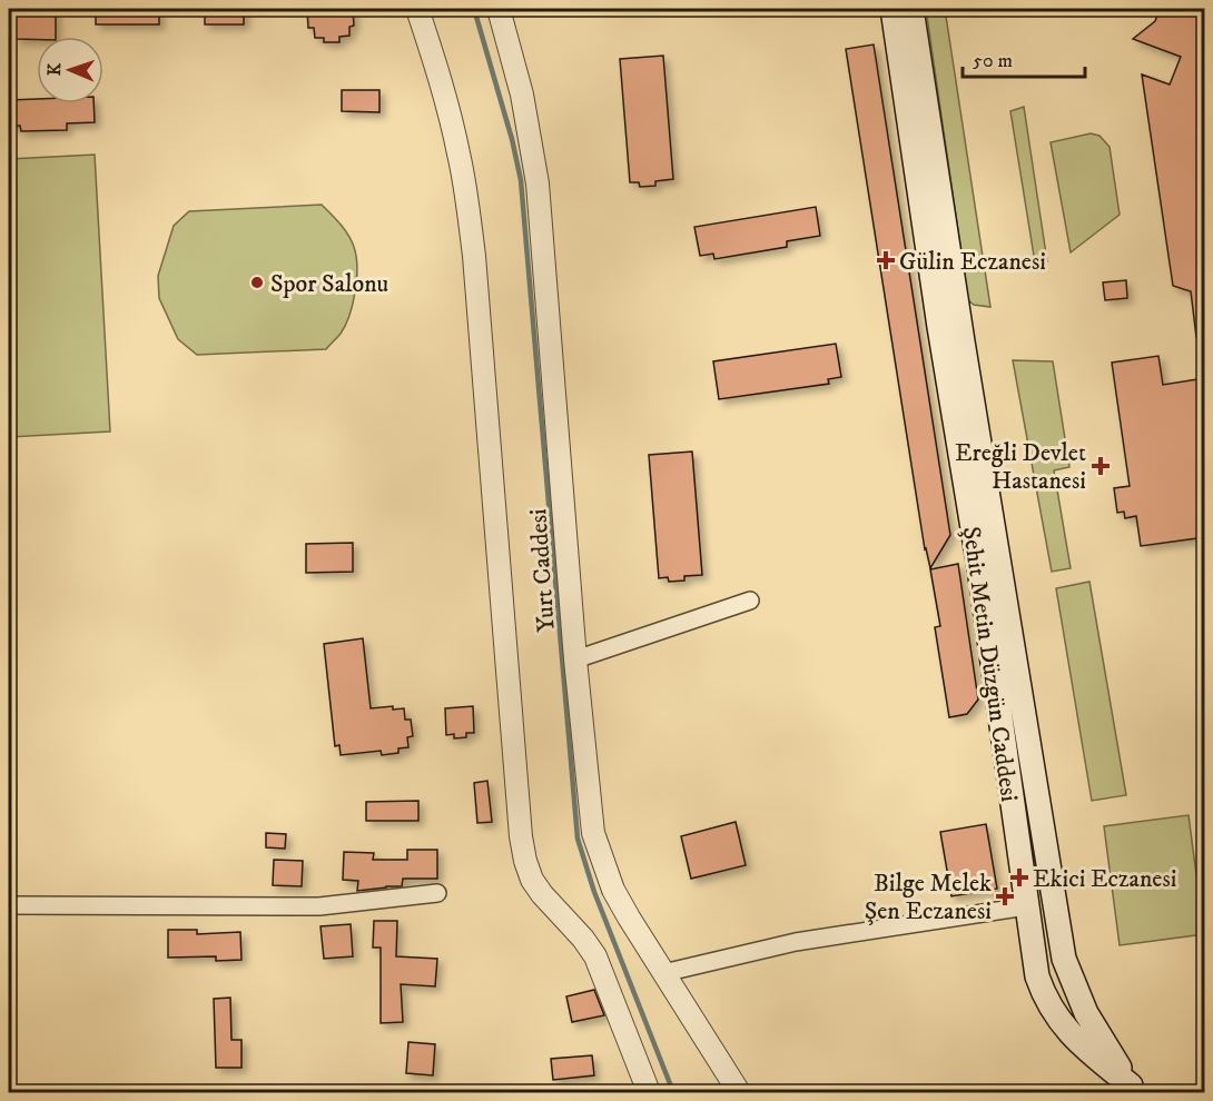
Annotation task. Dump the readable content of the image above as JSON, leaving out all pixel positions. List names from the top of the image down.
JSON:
{
  "streets": {
    "main road": ["Şehit Metin Düzgün Caddesi"],
    "street": ["Yurt Caddesi"]
  },
  "places": {
    "health": [
      "Gülin Eczanesi",
      "Ereğli Devlet Hastanesi",
      "Ekici Eczanesi",
      "Bilge Melek Şen Eczanesi"
    ],
    "other": ["Spor Salonu"]
  },
  "scale_bar": "50 m",
  "north": "left"
}
